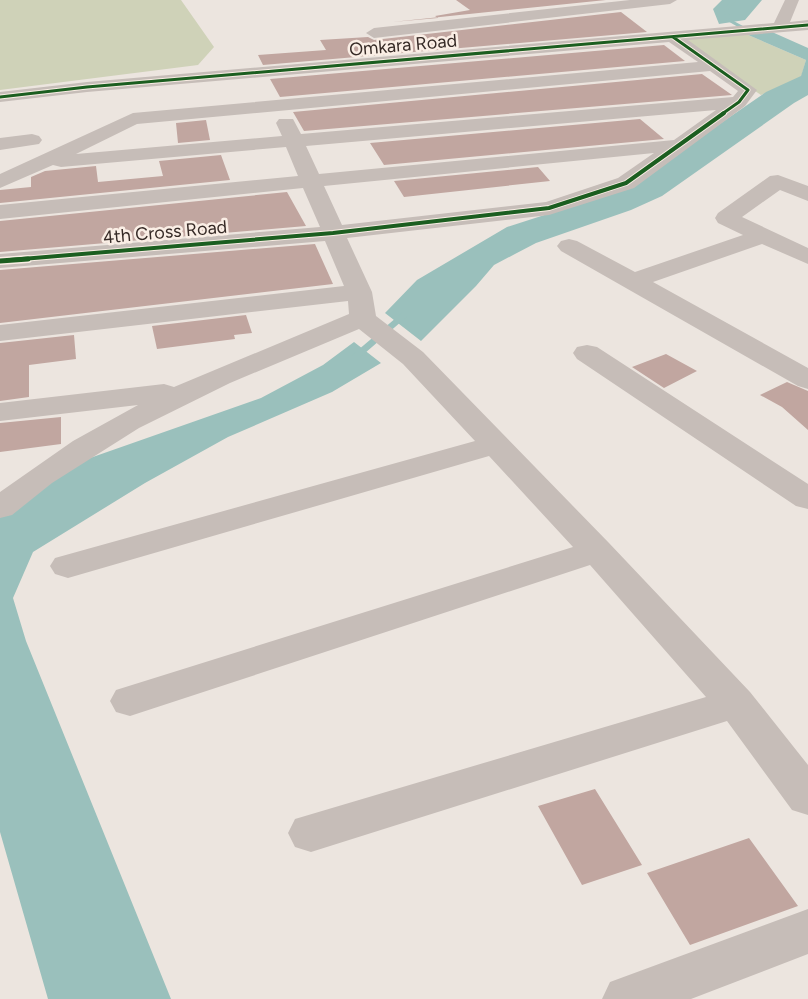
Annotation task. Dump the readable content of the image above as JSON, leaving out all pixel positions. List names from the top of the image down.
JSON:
{
  "streets": {
    "street": ["Omkara Road", "4th Cross Road"]
  }
}
